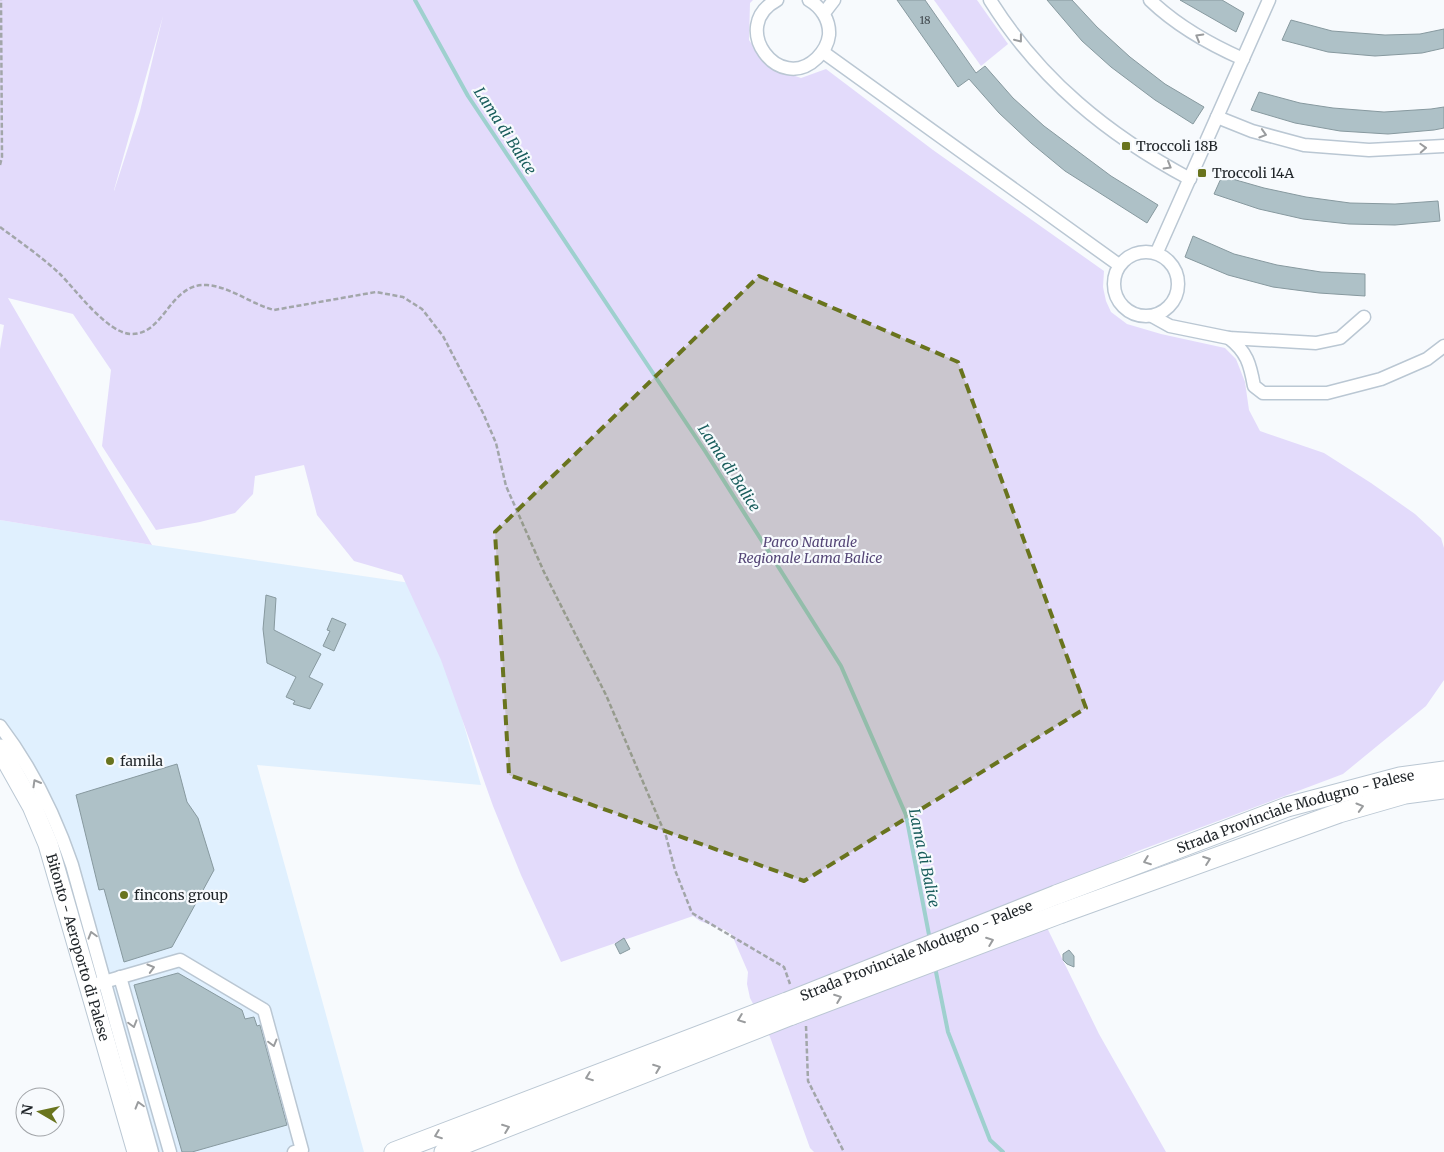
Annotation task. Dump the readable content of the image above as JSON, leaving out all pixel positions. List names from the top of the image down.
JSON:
{
  "streets": {
    "main road": ["Strada Provinciale Modugno - Palese", "Bitonto - Aeroporto di Palese"]
  },
  "water": ["Lama di Balice"],
  "parks": ["Parco Naturale Regionale Lama Balice"],
  "places": {
    "transit": ["Troccoli 18B", "Troccoli 14A"],
    "other": ["famila", "fincons group"]
  },
  "house_numbers": ["18"],
  "north": "left"
}
